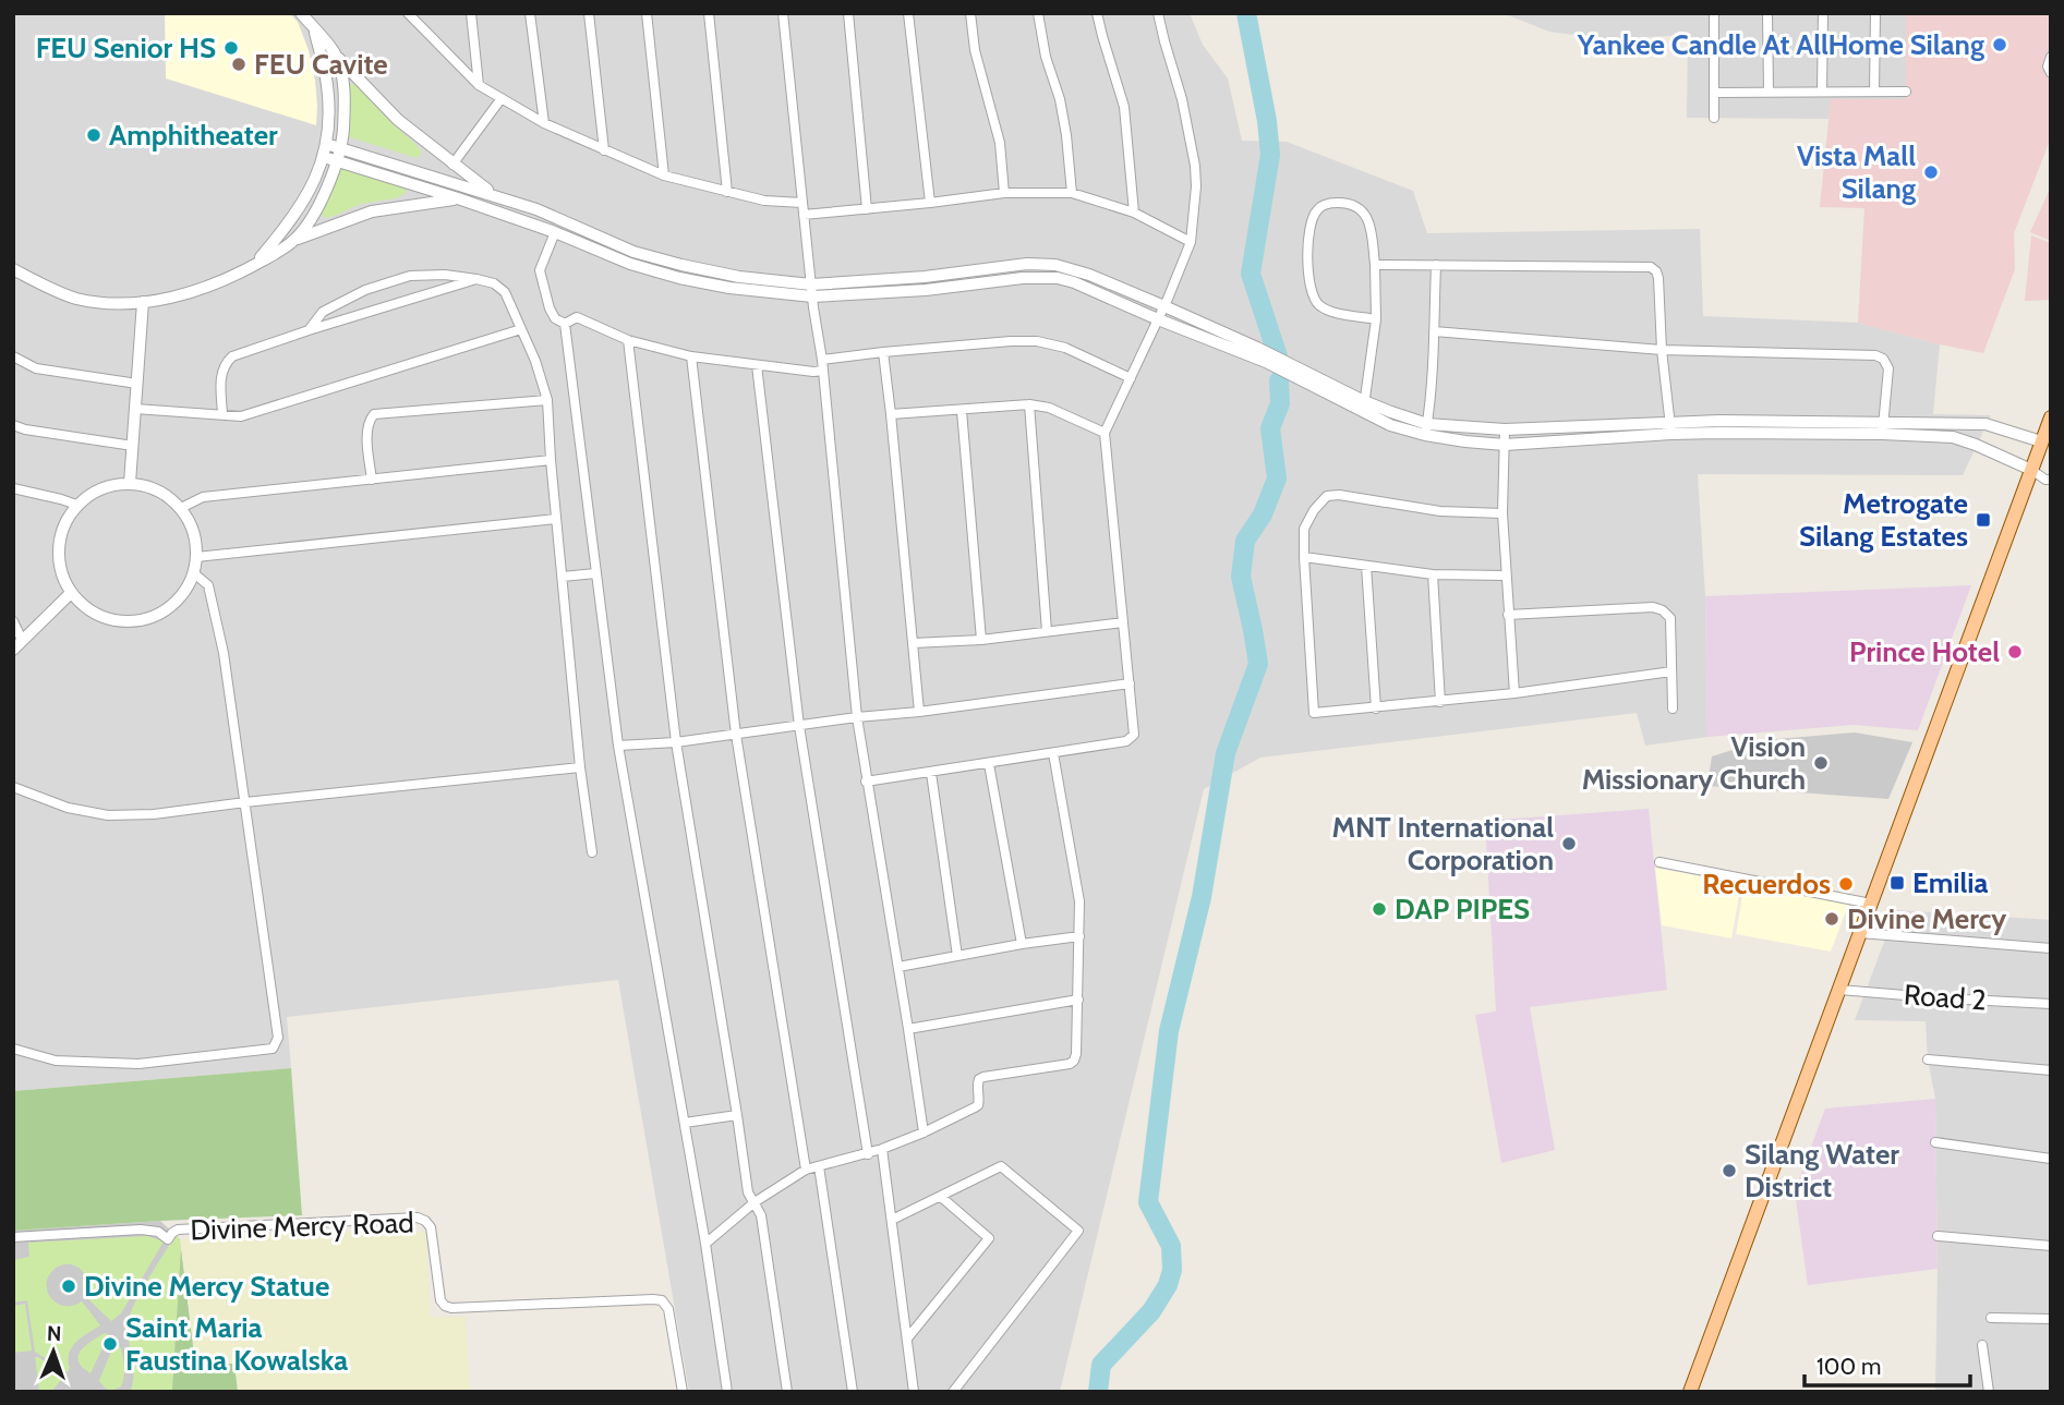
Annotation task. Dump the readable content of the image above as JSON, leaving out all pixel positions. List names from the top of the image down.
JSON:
{
  "streets": {
    "street": ["Road 2", "Divine Mercy Road"]
  },
  "places": {
    "other": [
      "Yankee Candle At AllHome Silang",
      "FEU Senior HS",
      "FEU Cavite",
      "Amphitheater",
      "Vista Mall Silang",
      "Prince Hotel",
      "Vision Missionary Church",
      "MNT International Corporation",
      "Recuerdos",
      "DAP PIPES",
      "Divine Mercy",
      "Silang Water District",
      "Divine Mercy Statue",
      "Saint Maria Faustina Kowalska"
    ],
    "transit": ["Metrogate Silang Estates", "Emilia"]
  },
  "scale_bar": "100 m",
  "north": "top"
}
